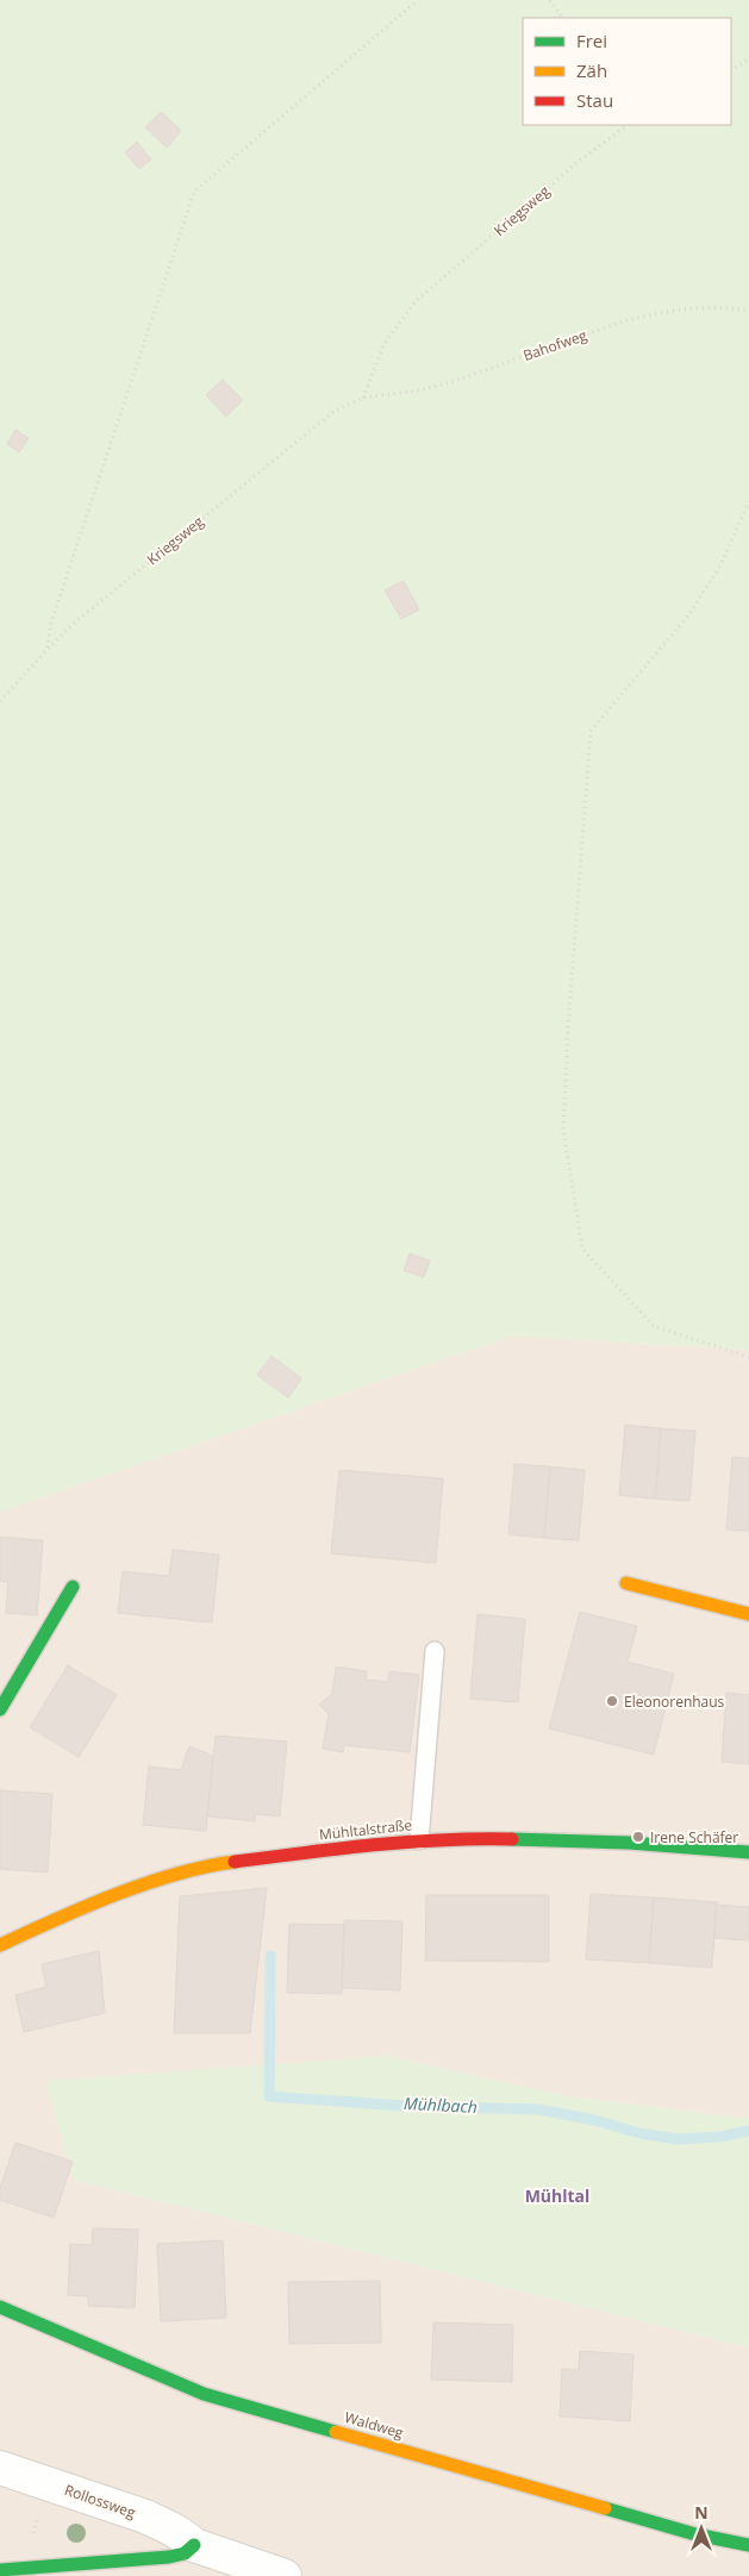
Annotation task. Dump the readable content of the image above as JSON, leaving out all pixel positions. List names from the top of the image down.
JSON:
{
  "streets": {
    "street": ["Mühltalstraße", "Waldweg", "Rollossweg"],
    "path": ["Kriegsweg", "Bahofweg"]
  },
  "crossings": [
    ["Kriegsweg", "Bahofweg"]
  ],
  "districts": ["Mühltal"],
  "water": ["Mühlbach"],
  "places": ["Eleonorenhaus", "Irene Schäfer"],
  "legend": ["Frei", "Zäh", "Stau"],
  "north": "top"
}
